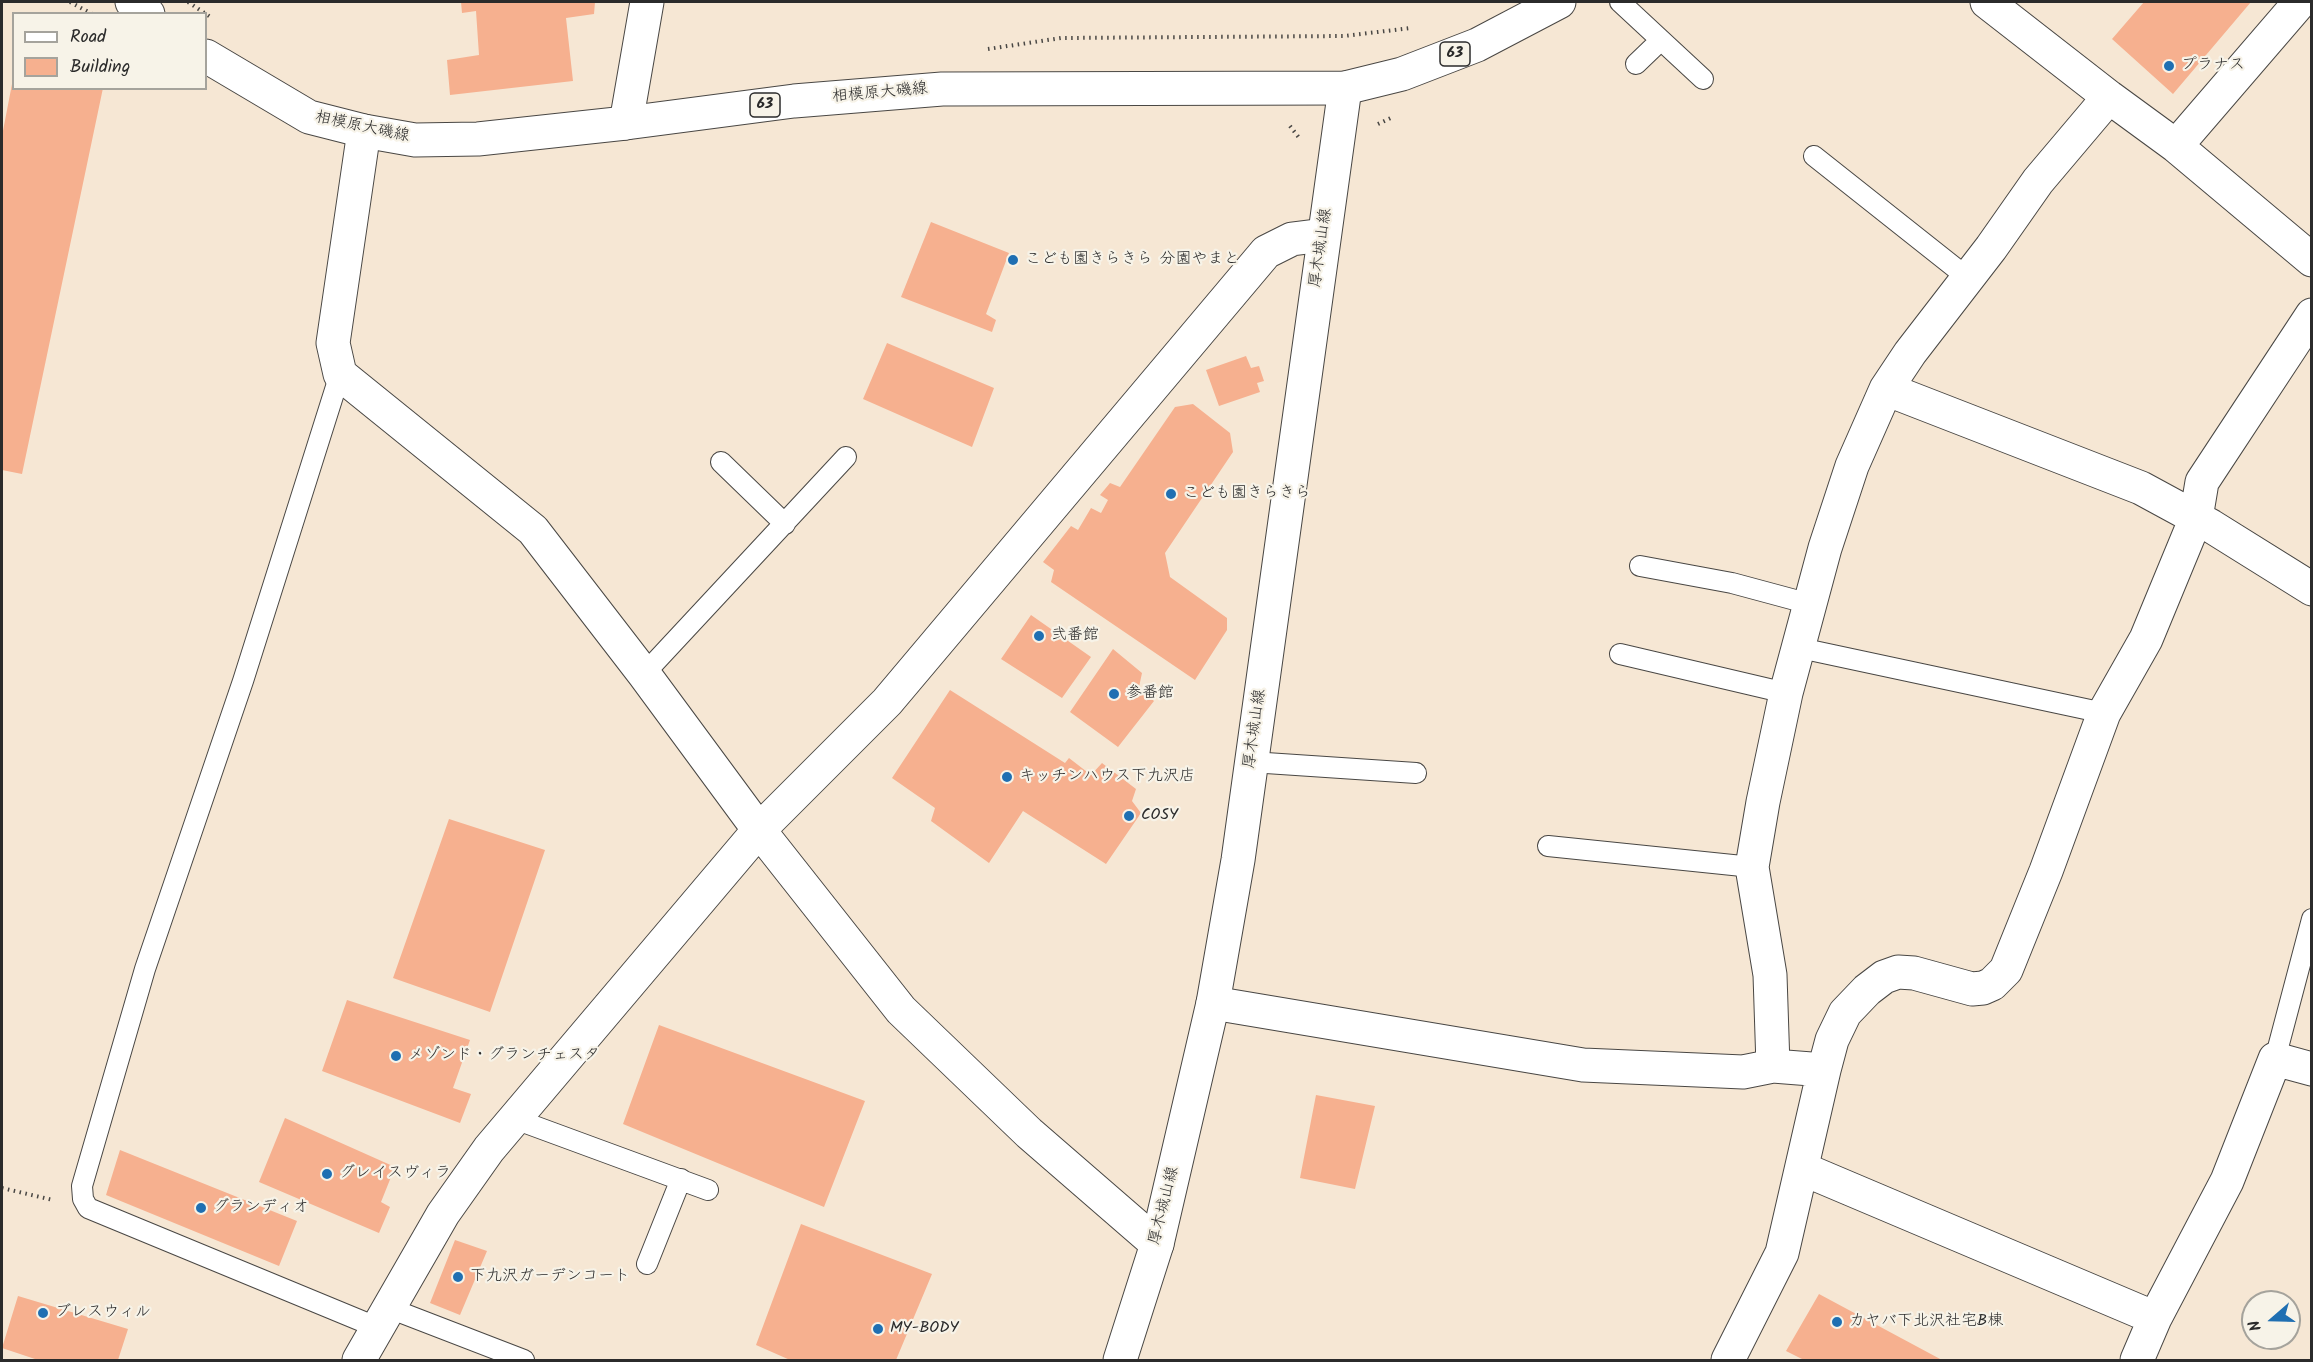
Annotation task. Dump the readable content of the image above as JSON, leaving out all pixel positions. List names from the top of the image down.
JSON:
{
  "streets": {
    "street": ["63", "相模原大磯線", "厚木城山線"]
  },
  "crossings": [
    ["相模原大磯線", "厚木城山線"]
  ],
  "places": [
    "プラナス",
    "こども園きらきら 分園やまと",
    "こども園きらきら",
    "弐番館",
    "参番館",
    "キッチンハウス下九沢店",
    "COSY",
    "メゾンド・グランチェスタ",
    "グレイスヴィラ",
    "グランディオ",
    "下九沢ガーデンコート",
    "ブレスウィル",
    "カヤバ下北沢社宅B棟",
    "MY-BODY"
  ],
  "legend": ["Road", "Building"],
  "north": "left"
}
